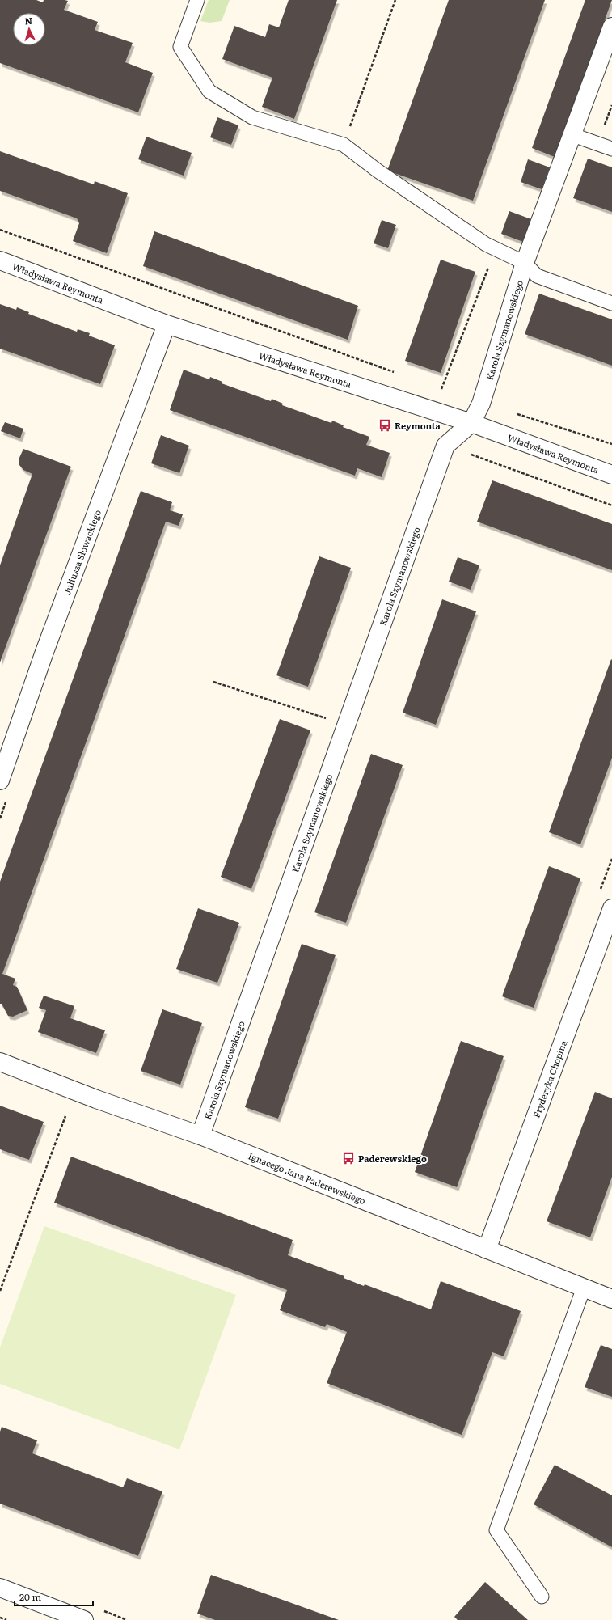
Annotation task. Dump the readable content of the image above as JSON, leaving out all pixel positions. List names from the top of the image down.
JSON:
{
  "streets": {
    "street": [
      "Władysława Reymonta",
      "Karola Szymanowskiego",
      "Juliusza Słowackiego",
      "Fryderyka Chopina",
      "Ignacego Jana Paderewskiego"
    ]
  },
  "crossings": [
    ["Władysława Reymonta", "Karola Szymanowskiego"],
    ["Władysława Reymonta", "Juliusza Słowackiego"],
    ["Karola Szymanowskiego", "Ignacego Jana Paderewskiego"],
    ["Fryderyka Chopina", "Ignacego Jana Paderewskiego"]
  ],
  "places": {
    "bus stop": ["Reymonta", "Paderewskiego"]
  },
  "scale_bar": "20 m",
  "north": "top"
}
